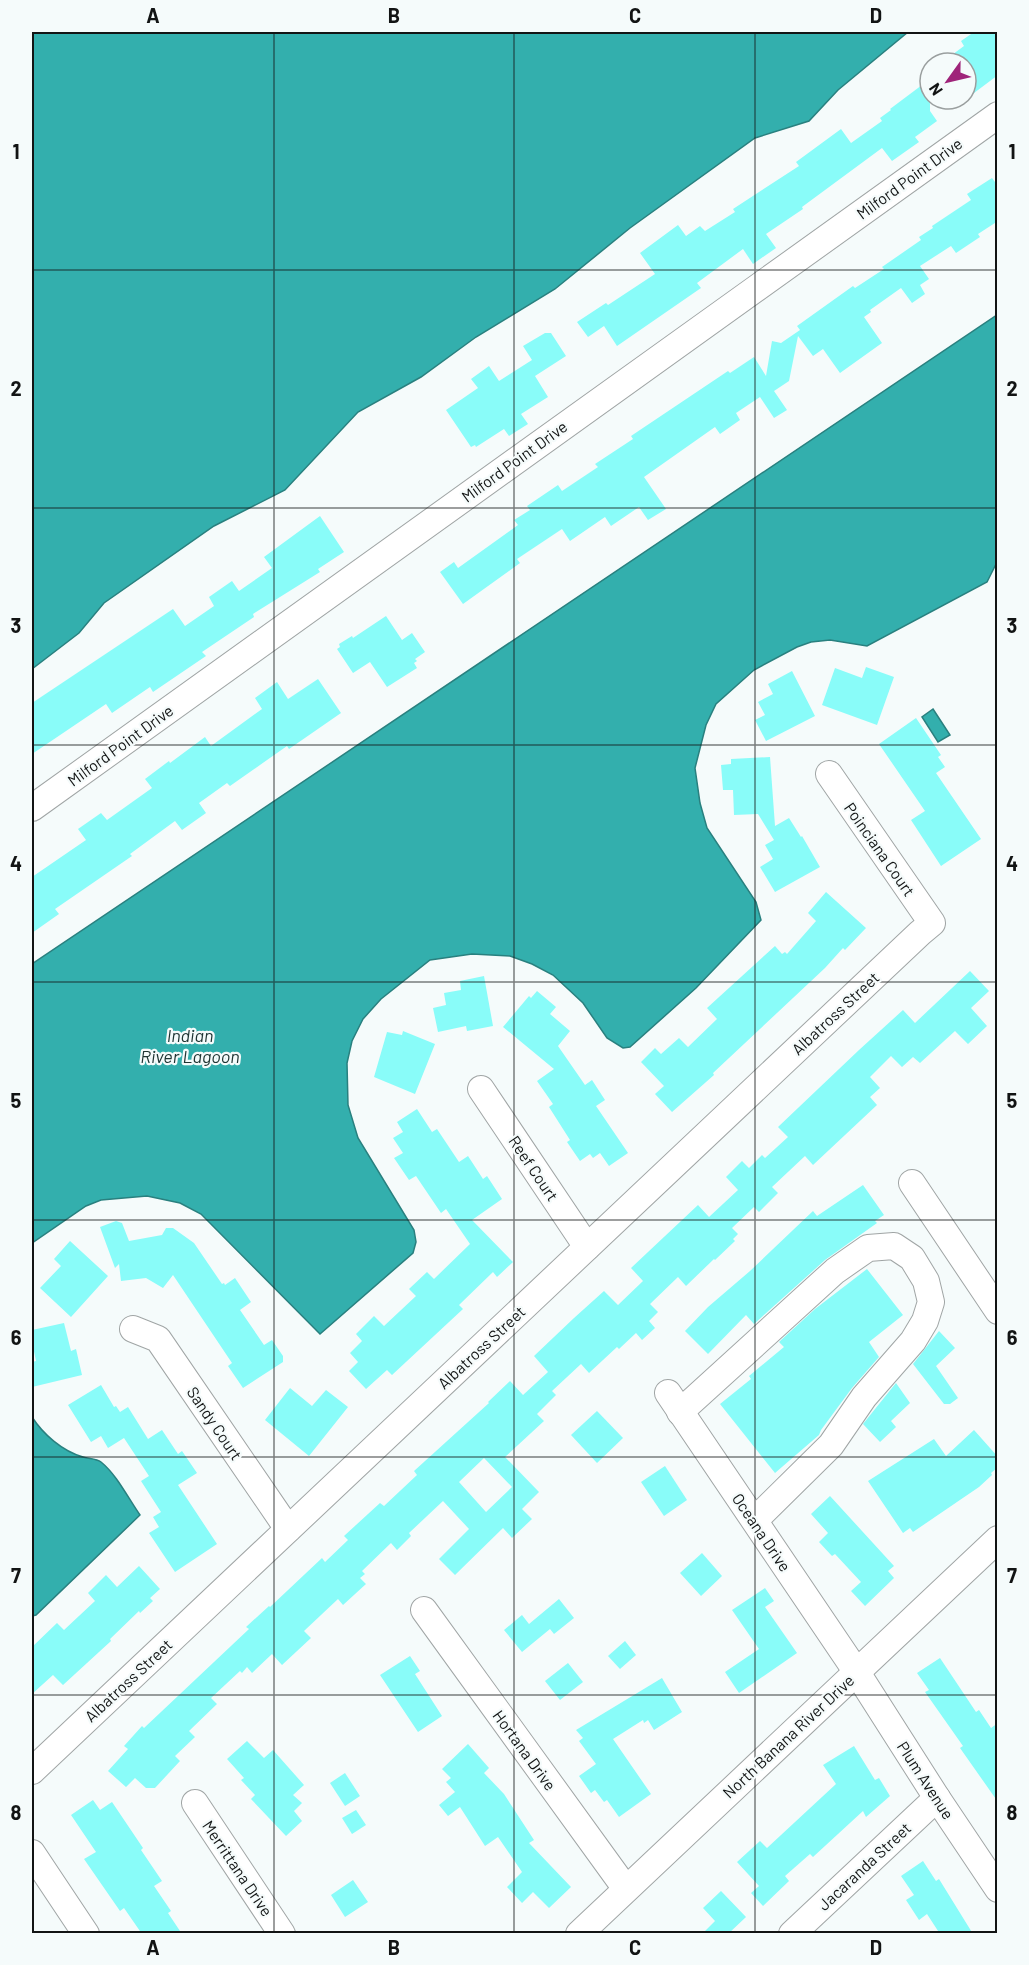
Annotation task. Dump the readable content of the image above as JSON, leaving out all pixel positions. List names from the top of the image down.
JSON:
{
  "streets": {
    "street": [
      "Milford Point Drive",
      "Poinciana Court",
      "Albatross Street",
      "Reef Court",
      "Sandy Court",
      "Oceana Drive",
      "North Banana River Drive",
      "Hortana Drive",
      "Plum Avenue",
      "Jacaranda Street",
      "Merrittana Drive"
    ]
  },
  "crossings": [
    ["Poinciana Court", "Albatross Street"],
    ["Albatross Street", "Reef Court"],
    ["Albatross Street", "Sandy Court"],
    ["Oceana Drive", "North Banana River Drive"],
    ["Oceana Drive", "Plum Avenue"],
    ["North Banana River Drive", "Hortana Drive"],
    ["North Banana River Drive", "Plum Avenue"],
    ["Plum Avenue", "Jacaranda Street"]
  ],
  "water": ["Indian River Lagoon"],
  "north": "bottom left",
  "grid": {
    "columns": [
      "A",
      "B",
      "C",
      "D"
    ],
    "rows": [
      "1",
      "2",
      "3",
      "4",
      "5",
      "6",
      "7",
      "8"
    ]
  }
}
